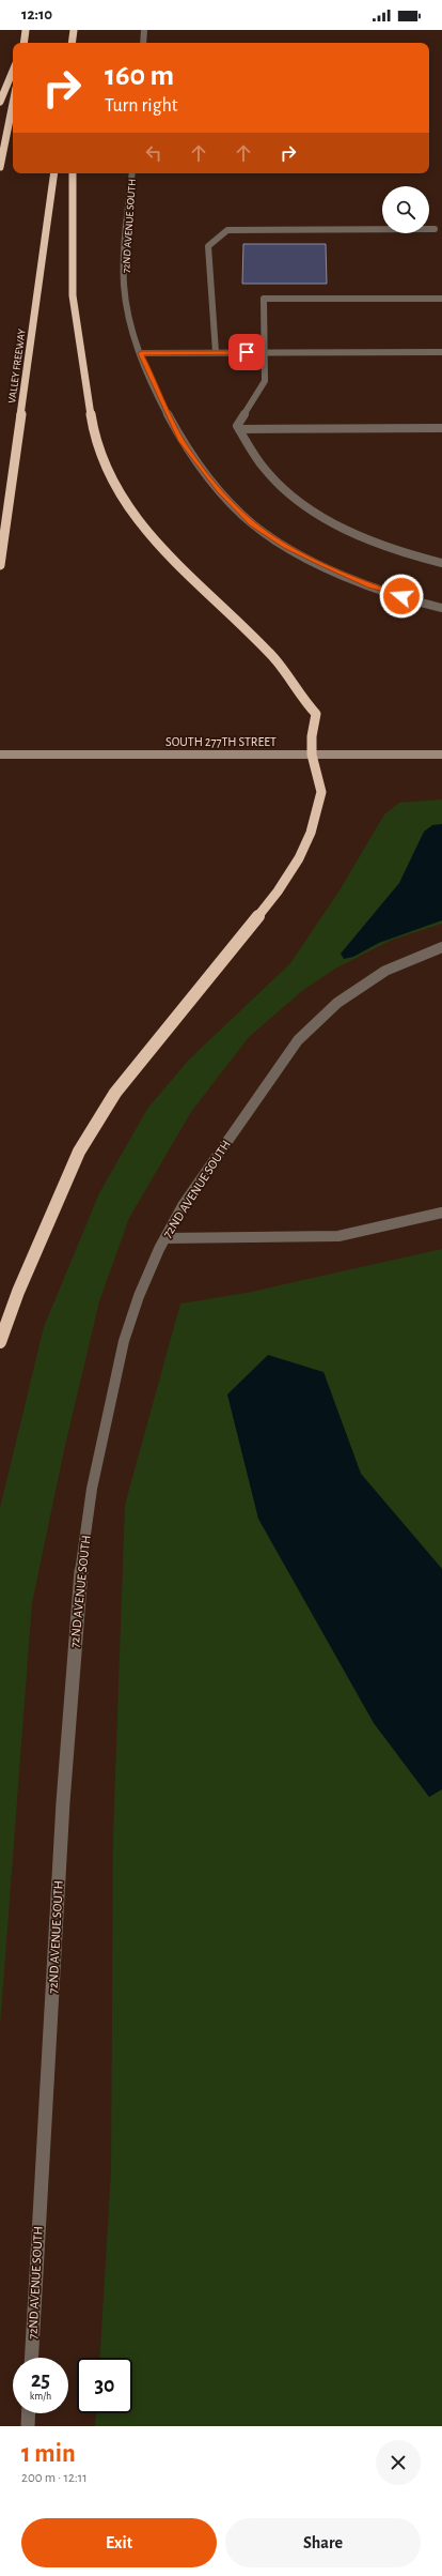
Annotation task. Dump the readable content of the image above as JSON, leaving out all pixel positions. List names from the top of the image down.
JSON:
{
  "streets": {
    "highway": ["VALLEY FREEWAY"],
    "main road": ["SOUTH 277TH STREET"],
    "street": ["72ND AVENUE SOUTH"]
  },
  "page": {
    "status": "12:10",
    "turn": ["160 m", "Turn right"],
    "speed": "25 km/h",
    "limit": "30",
    "heading": ["1 min", "200 m · 12:11"],
    "buttons": ["Exit", "Share"]
  }
}
